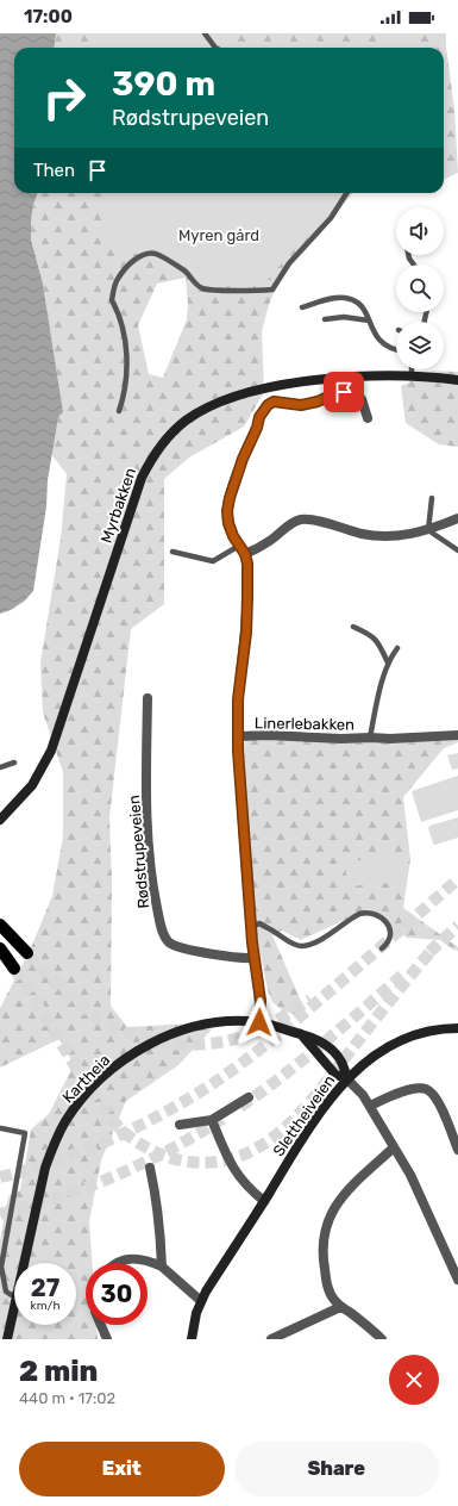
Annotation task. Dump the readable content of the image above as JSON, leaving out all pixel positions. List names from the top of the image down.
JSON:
{
  "streets": {
    "street": [
      "Myrbakken",
      "Linerlebakken",
      "Rødstrupeveien",
      "Kartheia",
      "Slettheiveien"
    ]
  },
  "crossings": [
    ["Kartheia", "Slettheiveien"]
  ],
  "parks": ["Myren gård"],
  "page": {
    "status": "17:00",
    "turn": ["390 m", "Rødstrupeveien"],
    "then": "Then",
    "speed": "27 km/h",
    "limit": "30",
    "heading": ["2 min", "440 m · 17:02"],
    "buttons": ["Exit", "Share"]
  }
}
